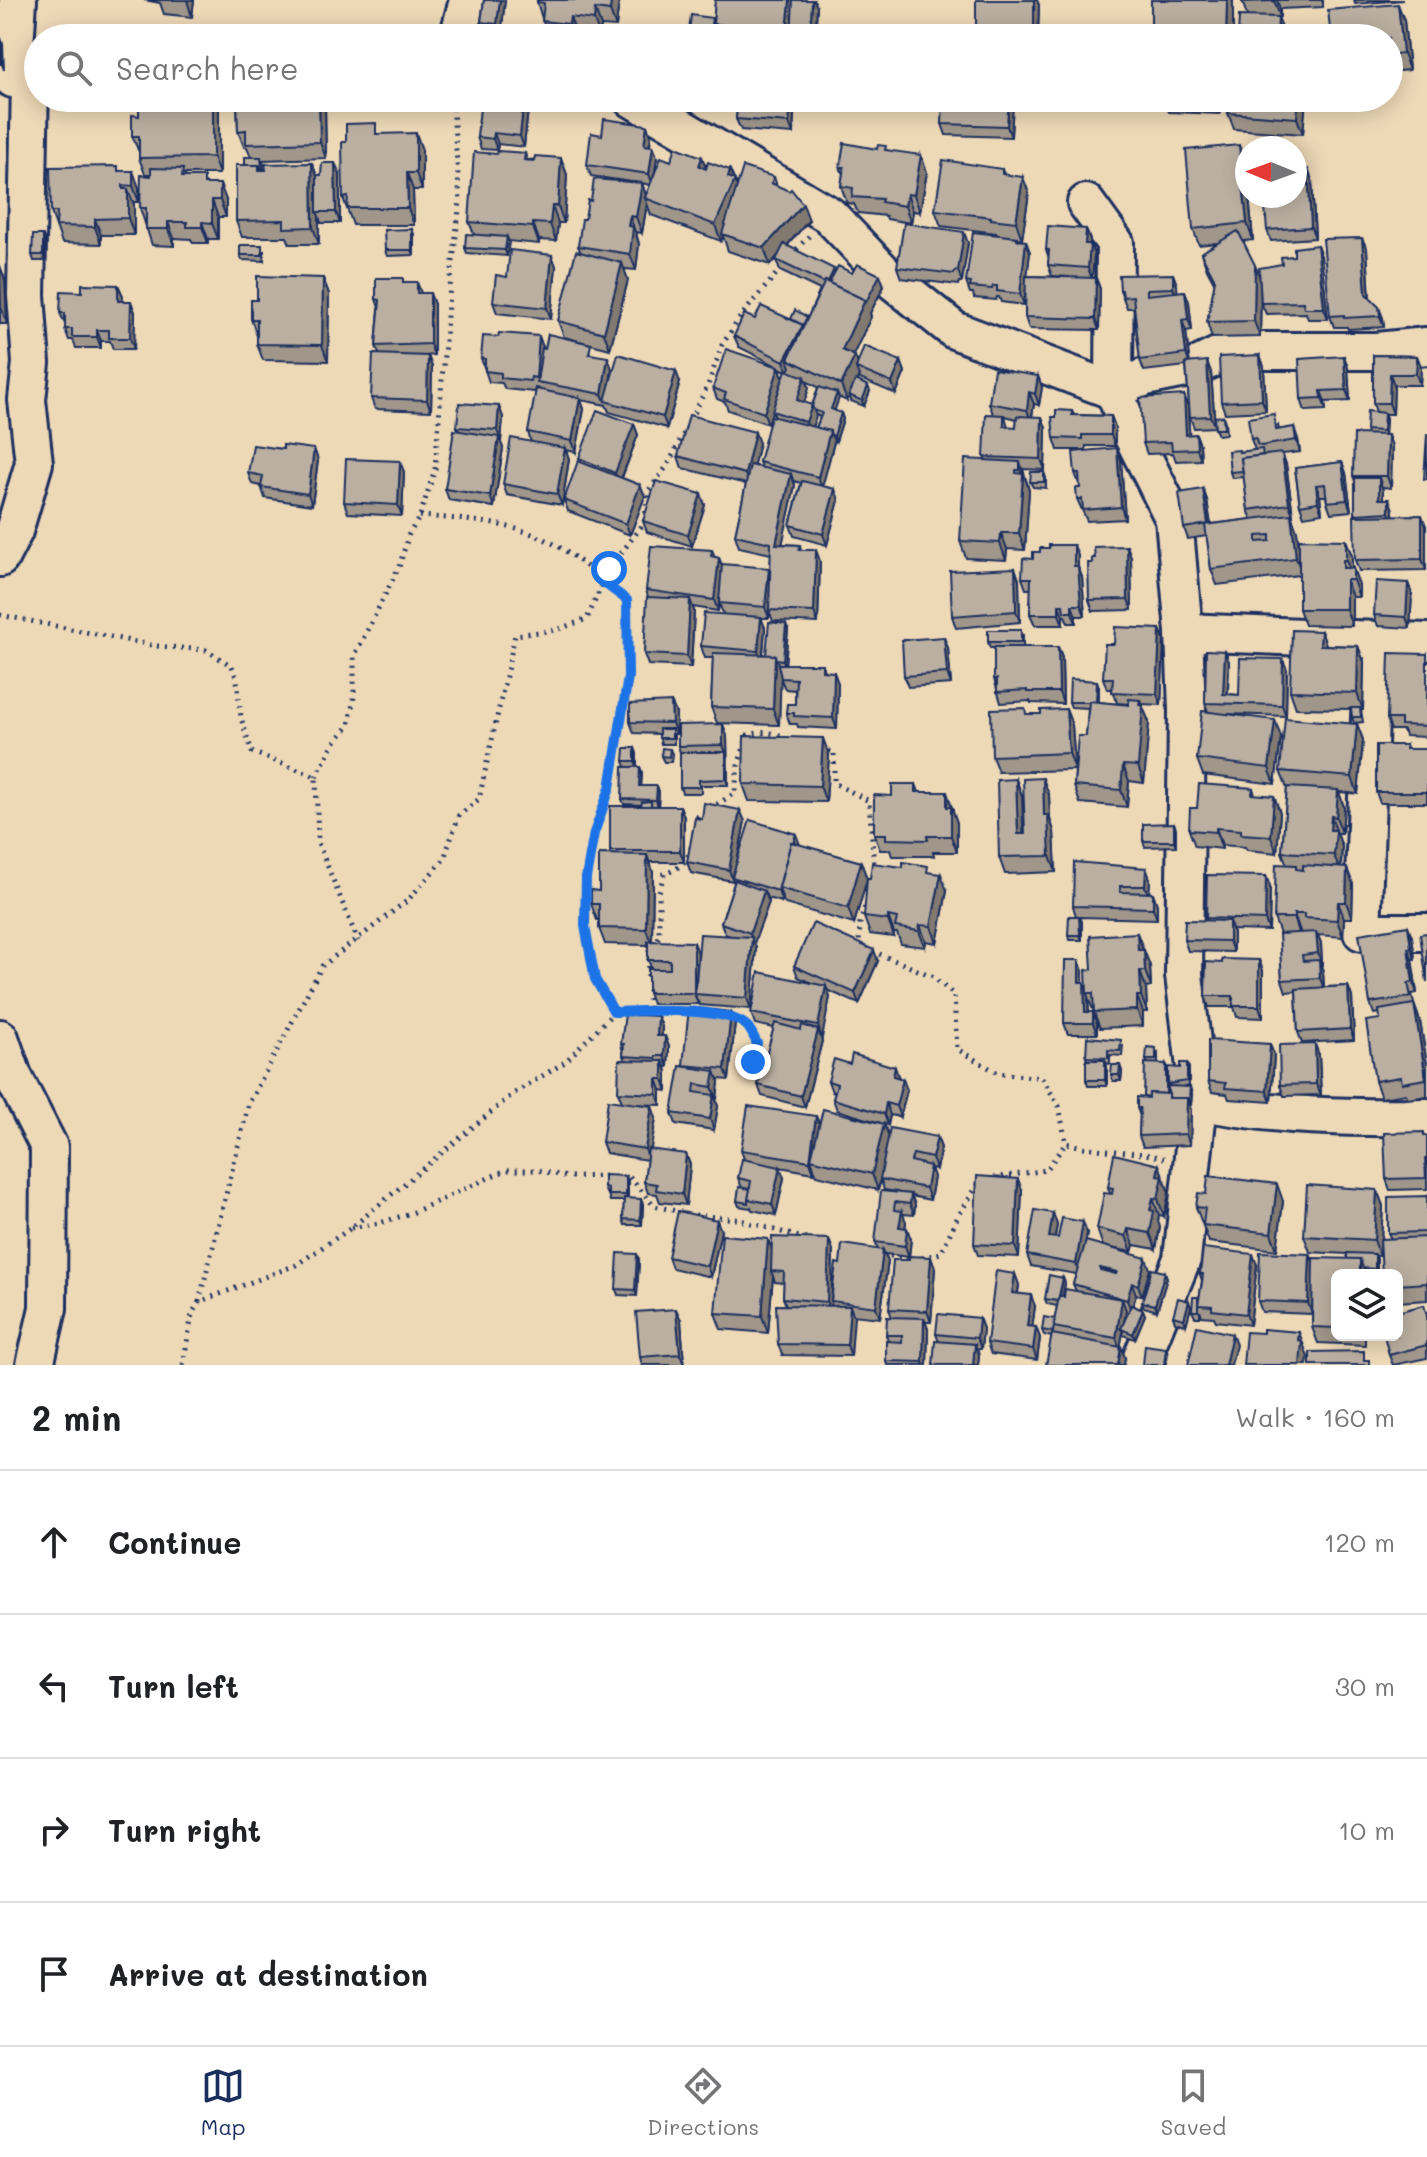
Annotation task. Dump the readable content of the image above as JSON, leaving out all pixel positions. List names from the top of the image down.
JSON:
{
  "north": "left",
  "page": {
    "search": "Search here",
    "heading": ["2 min", "Walk · 160 m"],
    "list": [
      ["Continue", "120 m"],
      ["Turn left", "30 m"],
      ["Turn right", "10 m"],
      "Arrive at destination"
    ],
    "nav": ["Map", "Directions", "Saved"]
  }
}
